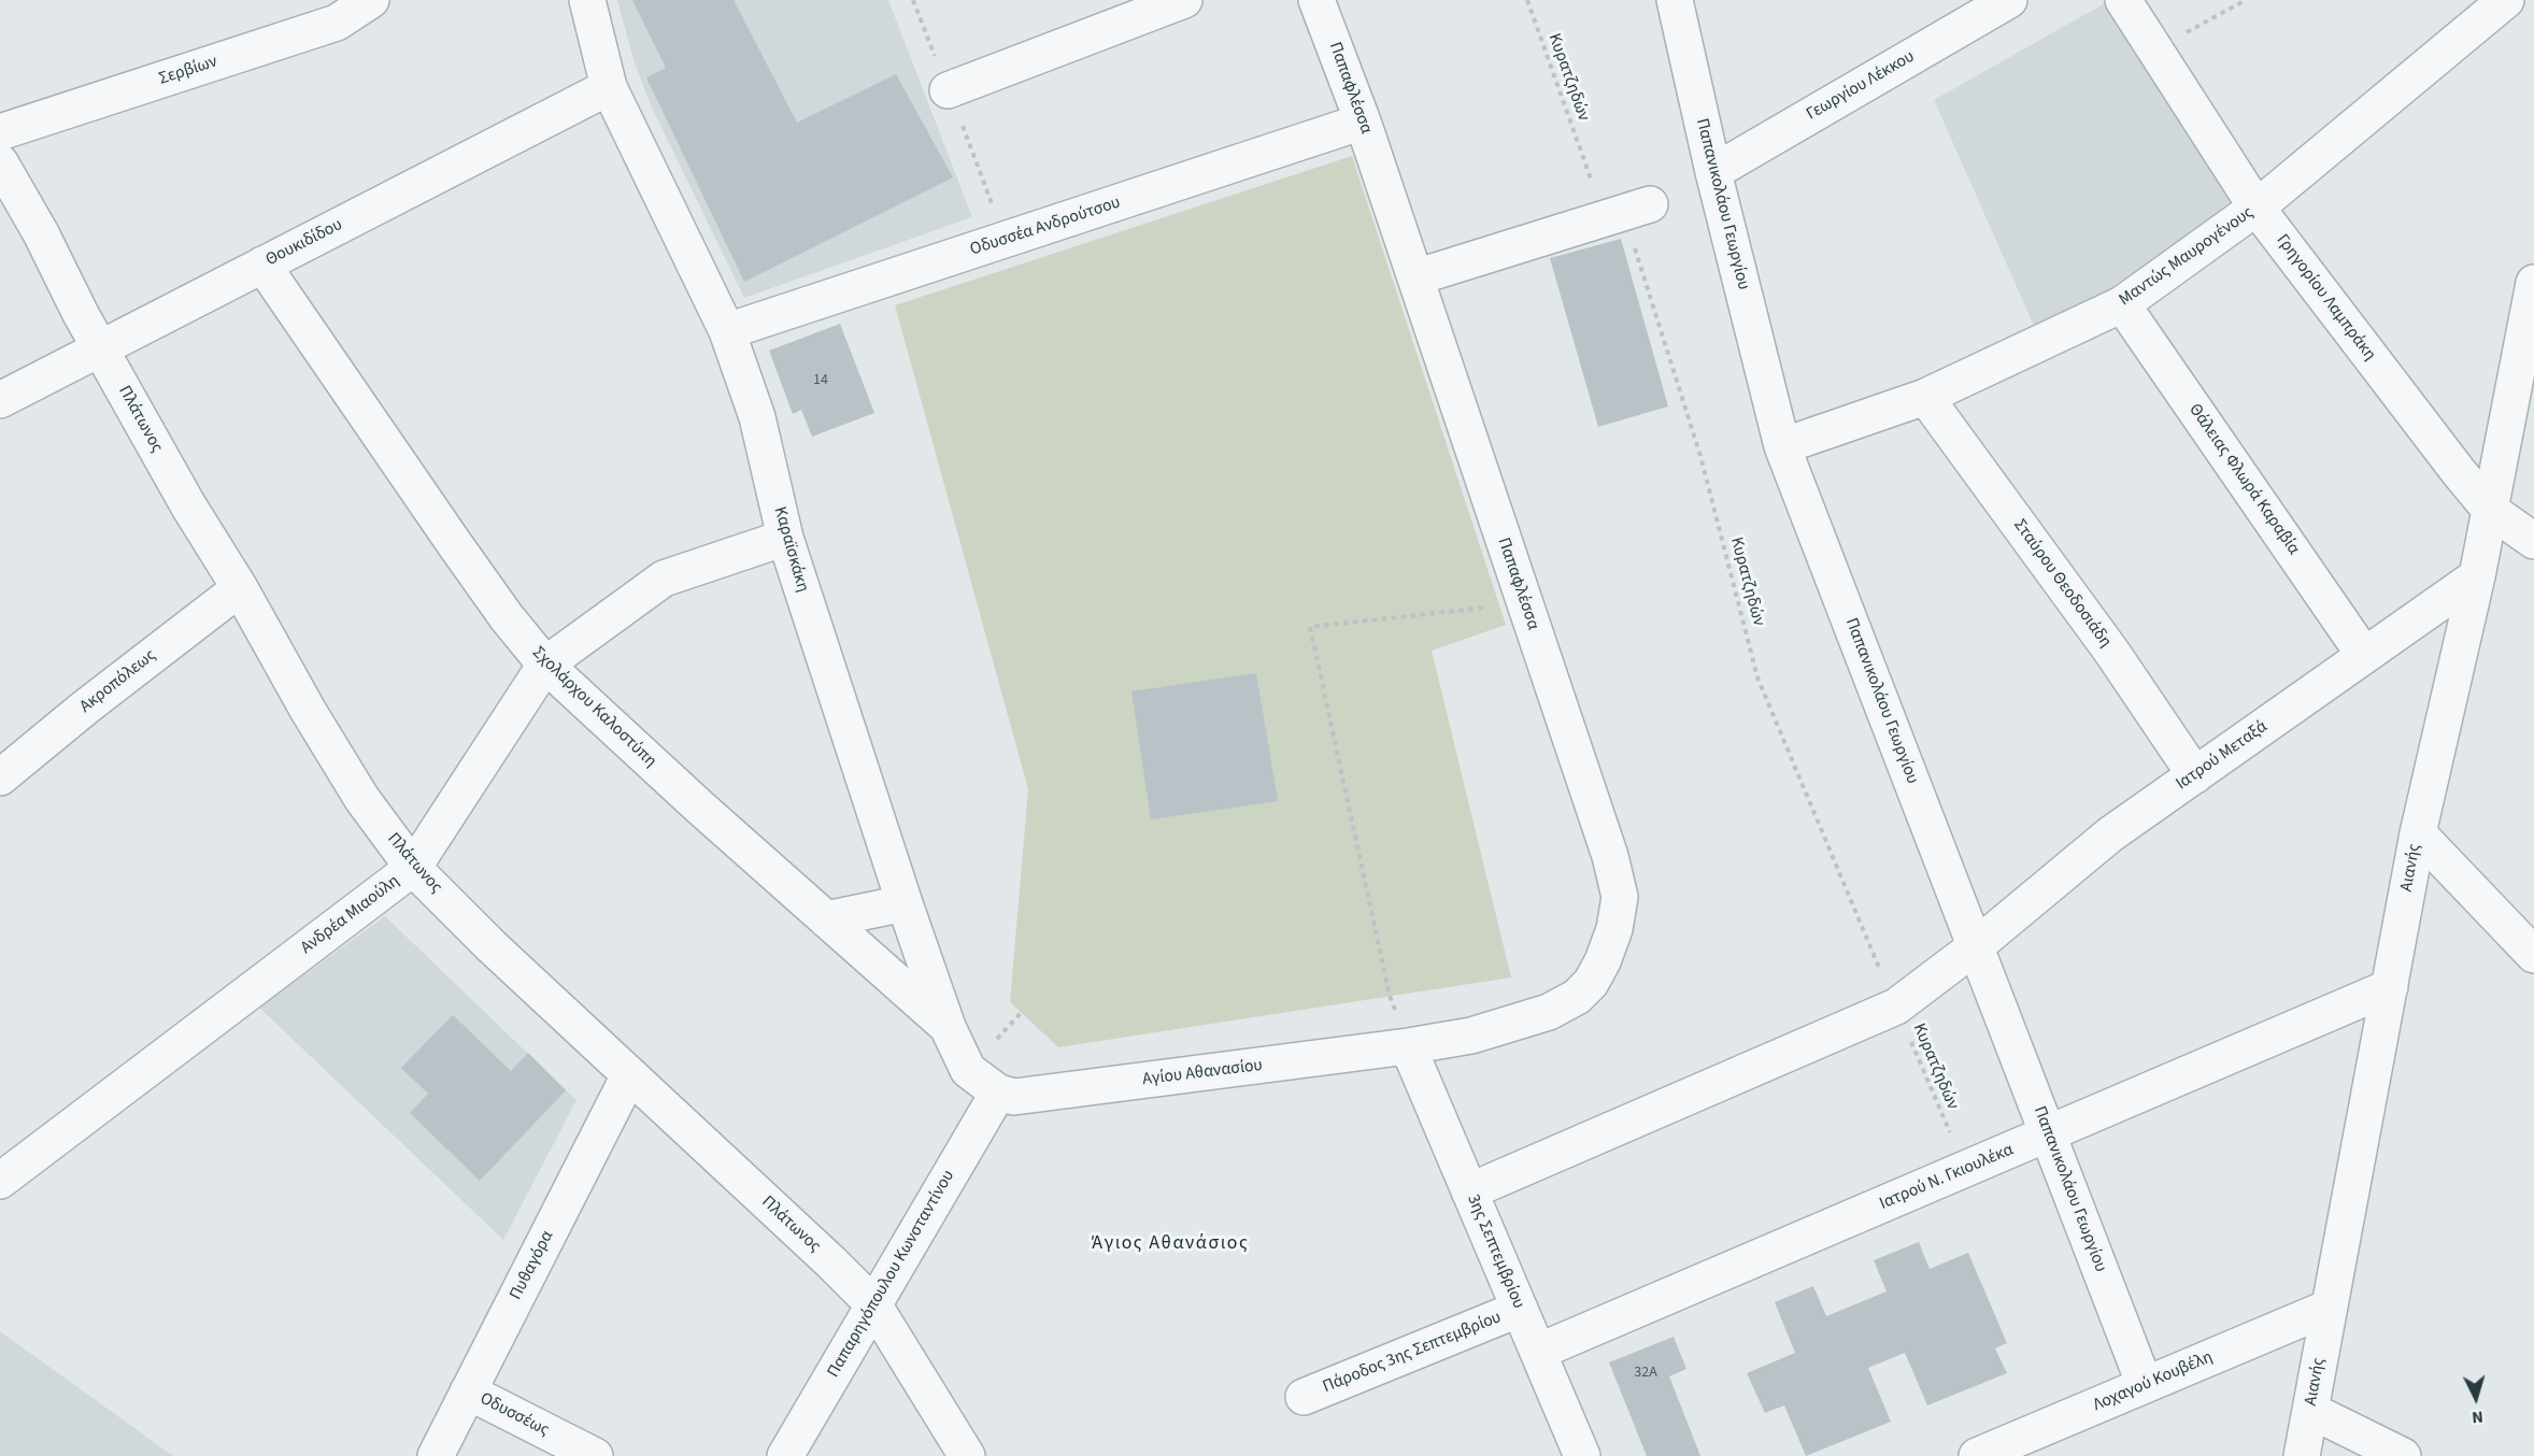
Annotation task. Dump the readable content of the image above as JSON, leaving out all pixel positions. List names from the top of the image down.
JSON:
{
  "streets": {
    "street": [
      "Σερβίων",
      "Γεωργίου Λέκκου",
      "Παπαφλέσσα",
      "Παπανικολάου Γεωργίου",
      "Οδυσσέα Ανδρούτσου",
      "Θουκιδίδου",
      "Μαντώς Μαυρογένους",
      "Γρηγορίου Λαμπράκη",
      "Πλάτωνος",
      "Θάλειας Φλωρά Καραβία",
      "Καραϊσκάκη",
      "Σταύρου Θεοδοσιάδη",
      "Ακροπόλεως",
      "Σχολάρχου Καλοστύπη",
      "Ιατρού Μεταξά",
      "Αιανής",
      "Ανδρέα Μιαούλη",
      "Αγίου Αθανασίου",
      "Ιατρού N. Γκιουλέκα",
      "3ης Σεπτεμβρίου",
      "Πυθαγόρα",
      "Παπαρηγόπουλου Κωνσταντίνου",
      "Πάροδος 3ης Σεπτεμβρίου",
      "Λοχαγού Κουβέλη",
      "Οδυσσέως"
    ],
    "path": ["Κυρατζηδών"]
  },
  "crossings": [
    ["Κυρατζηδών", "Ιατρού Μεταξά"],
    ["Κυρατζηδών", "Ιατρού N. Γκιουλέκα"],
    ["Γεωργίου Λέκκου", "Παπανικολάου Γεωργίου"],
    ["Παπαφλέσσα", "Οδυσσέα Ανδρούτσου"],
    ["Παπαφλέσσα", "Αγίου Αθανασίου"],
    ["Παπαφλέσσα", "3ης Σεπτεμβρίου"],
    ["Παπανικολάου Γεωργίου", "Μαντώς Μαυρογένους"],
    ["Παπανικολάου Γεωργίου", "Ιατρού Μεταξά"],
    ["Παπανικολάου Γεωργίου", "Ιατρού N. Γκιουλέκα"],
    ["Παπανικολάου Γεωργίου", "Λοχαγού Κουβέλη"],
    ["Οδυσσέα Ανδρούτσου", "Καραϊσκάκη"],
    ["Θουκιδίδου", "Πλάτωνος"],
    ["Θουκιδίδου", "Καραϊσκάκη"],
    ["Θουκιδίδου", "Σχολάρχου Καλοστύπη"],
    ["Μαντώς Μαυρογένους", "Γρηγορίου Λαμπράκη"],
    ["Μαντώς Μαυρογένους", "Θάλειας Φλωρά Καραβία"],
    ["Μαντώς Μαυρογένους", "Σταύρου Θεοδοσιάδη"],
    ["Γρηγορίου Λαμπράκη", "Αιανής"],
    ["Πλάτωνος", "Ακροπόλεως"],
    ["Πλάτωνος", "Ανδρέα Μιαούλη"],
    ["Πλάτωνος", "Πυθαγόρα"],
    ["Πλάτωνος", "Παπαρηγόπουλου Κωνσταντίνου"],
    ["Θάλειας Φλωρά Καραβία", "Ιατρού Μεταξά"],
    ["Καραϊσκάκη", "Σχολάρχου Καλοστύπη"],
    ["Καραϊσκάκη", "Ανδρέα Μιαούλη"],
    ["Καραϊσκάκη", "Αγίου Αθανασίου"],
    ["Καραϊσκάκη", "Παπαρηγόπουλου Κωνσταντίνου"],
    ["Σταύρου Θεοδοσιάδη", "Ιατρού Μεταξά"],
    ["Σχολάρχου Καλοστύπη", "Ανδρέα Μιαούλη"],
    ["Ιατρού Μεταξά", "Αιανής"],
    ["Ιατρού Μεταξά", "3ης Σεπτεμβρίου"],
    ["Αιανής", "Ιατρού N. Γκιουλέκα"],
    ["Αιανής", "Λοχαγού Κουβέλη"],
    ["Αγίου Αθανασίου", "3ης Σεπτεμβρίου"],
    ["Αγίου Αθανασίου", "Παπαρηγόπουλου Κωνσταντίνου"],
    ["Ιατρού N. Γκιουλέκα", "3ης Σεπτεμβρίου"],
    ["3ης Σεπτεμβρίου", "Πάροδος 3ης Σεπτεμβρίου"],
    ["Πυθαγόρα", "Οδυσσέως"]
  ],
  "districts": ["Άγιος Αθανάσιος"],
  "house_numbers": ["14", "32A"],
  "north": "bottom"
}
